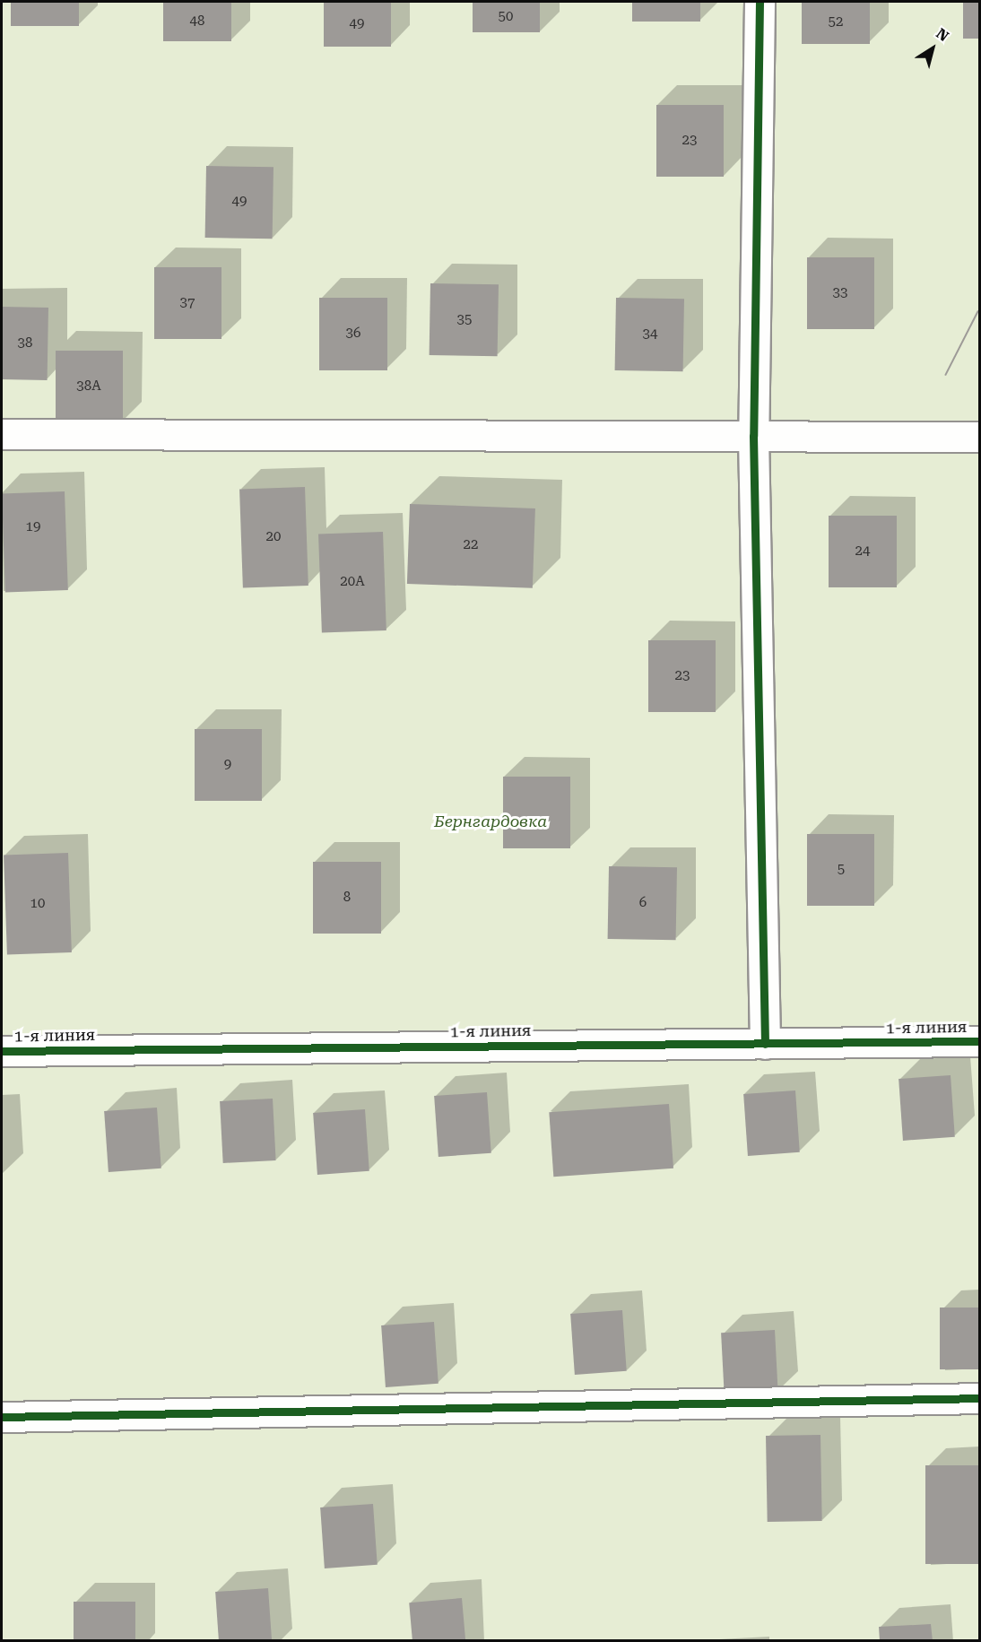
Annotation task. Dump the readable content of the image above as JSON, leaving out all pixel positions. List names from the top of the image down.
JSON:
{
  "streets": {
    "street": ["1-я линия"]
  },
  "parks": ["Бернгардовка"],
  "house_numbers": [
    "50",
    "48",
    "52",
    "49",
    "23",
    "49",
    "33",
    "37",
    "35",
    "36",
    "34",
    "38",
    "38А",
    "19",
    "20",
    "22",
    "24",
    "20А",
    "23",
    "9",
    "5",
    "8",
    "6",
    "10"
  ],
  "north": "top right"
}
